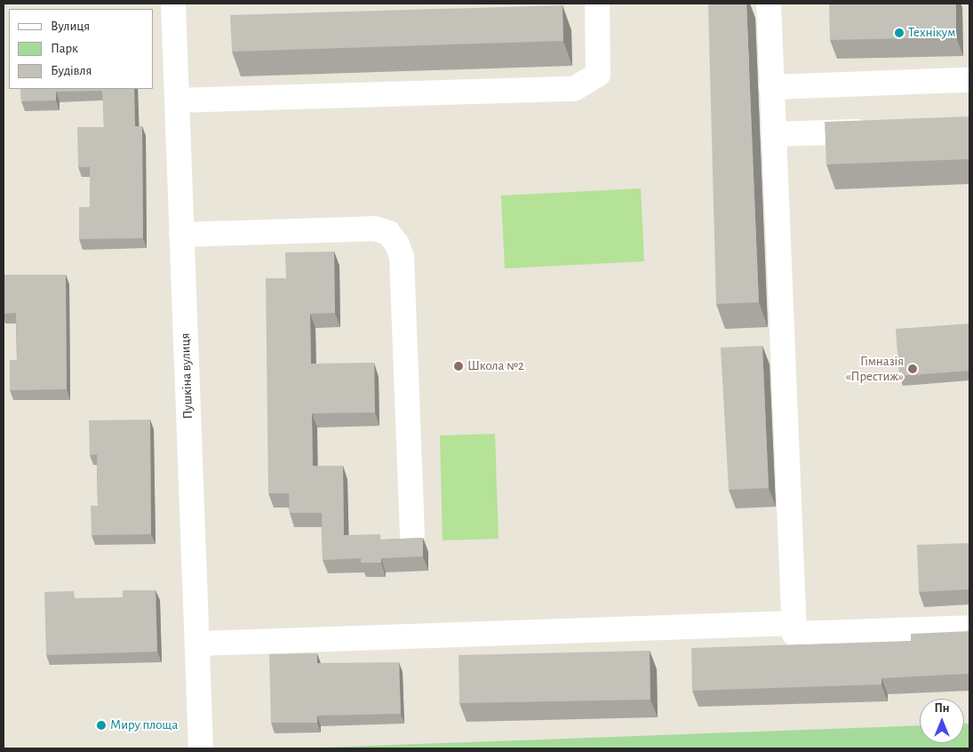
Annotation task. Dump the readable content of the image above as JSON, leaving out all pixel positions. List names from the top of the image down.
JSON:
{
  "streets": {
    "street": ["Пушкіна вулиця"]
  },
  "places": [
    "Технікум",
    "Школа №2",
    "Гімназія «Престиж»",
    "Миру площа"
  ],
  "legend": ["Вулиця", "Парк", "Будівля"],
  "north": "top"
}
